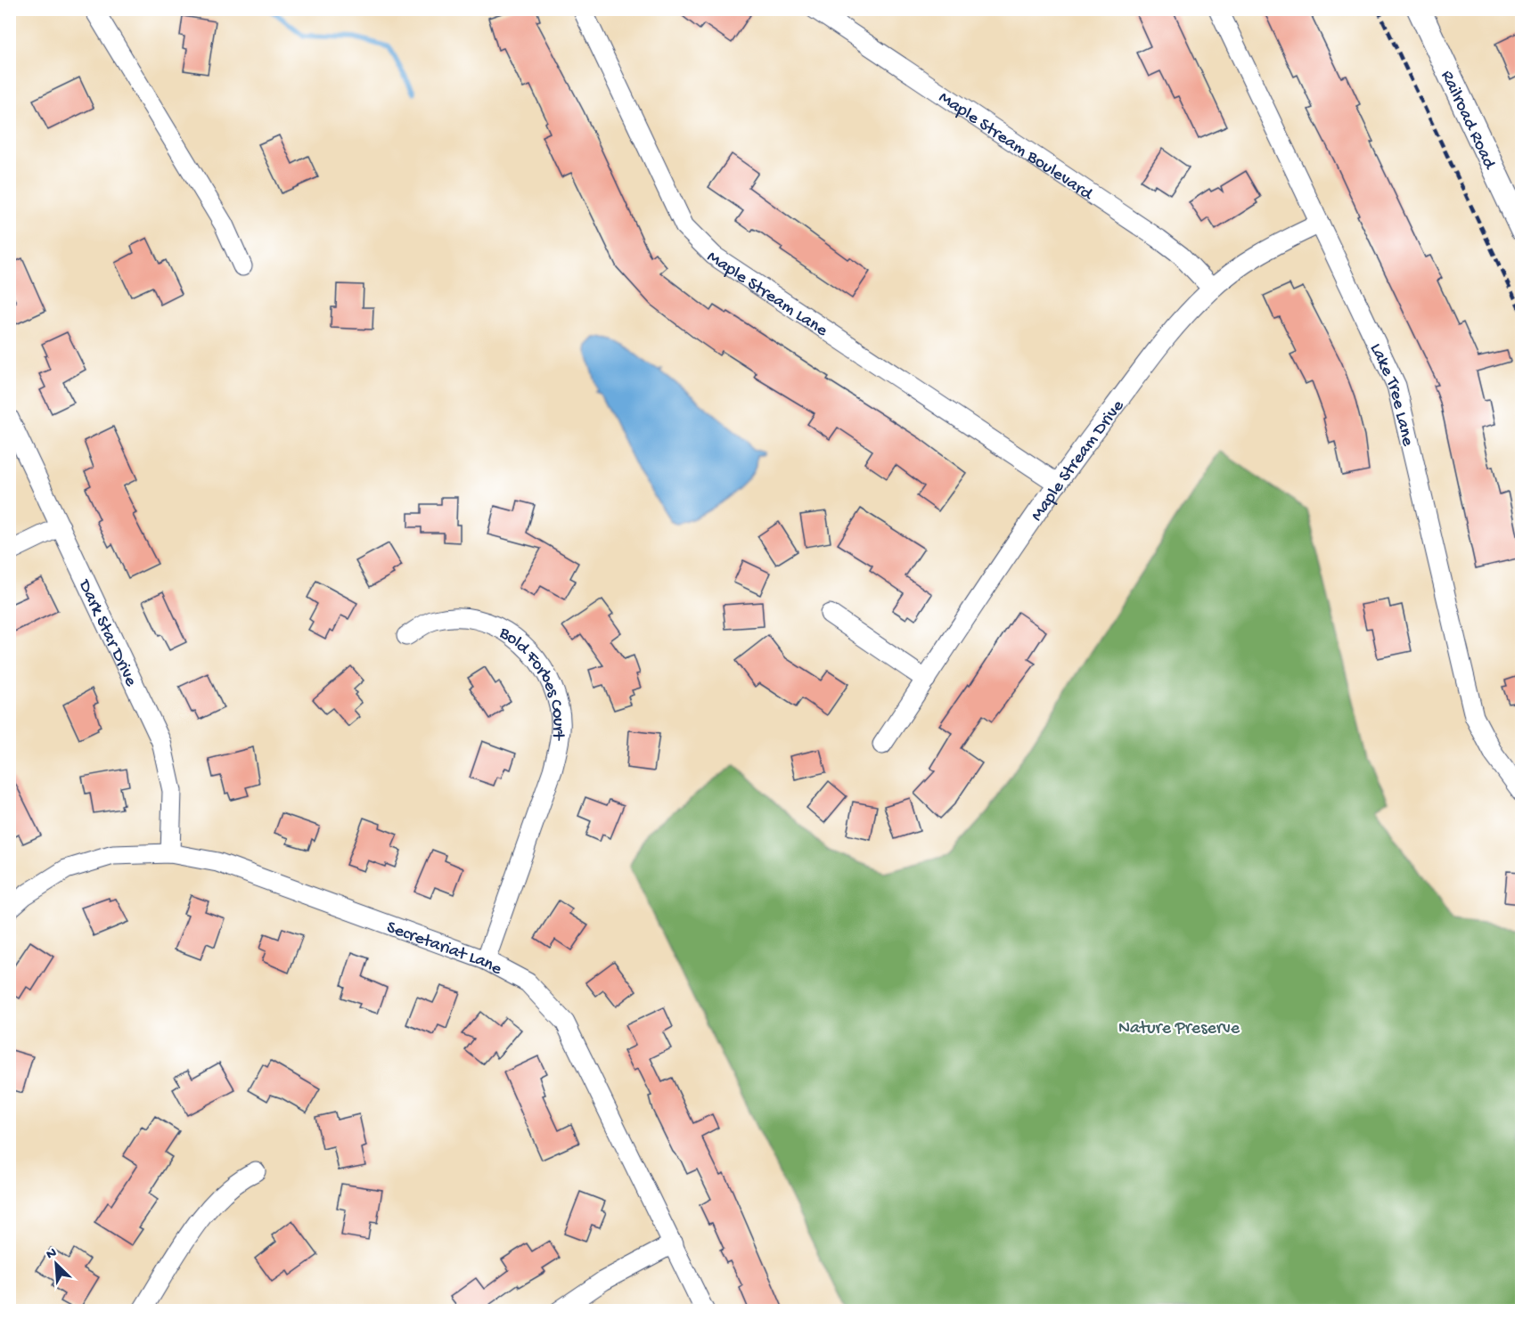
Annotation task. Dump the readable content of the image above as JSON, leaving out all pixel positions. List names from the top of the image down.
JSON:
{
  "streets": {
    "street": [
      "Railroad Road",
      "Maple Stream Boulevard",
      "Maple Stream Lane",
      "Lake Tree Lane",
      "Maple Stream Drive",
      "Dark Star Drive",
      "Bold Forbes Court",
      "Secretariat Lane"
    ]
  },
  "crossings": [
    ["Maple Stream Boulevard", "Maple Stream Drive"],
    ["Maple Stream Lane", "Maple Stream Drive"],
    ["Lake Tree Lane", "Maple Stream Drive"],
    ["Dark Star Drive", "Secretariat Lane"],
    ["Bold Forbes Court", "Secretariat Lane"]
  ],
  "parks": ["Nature Preserve"],
  "north": "top left"
}
